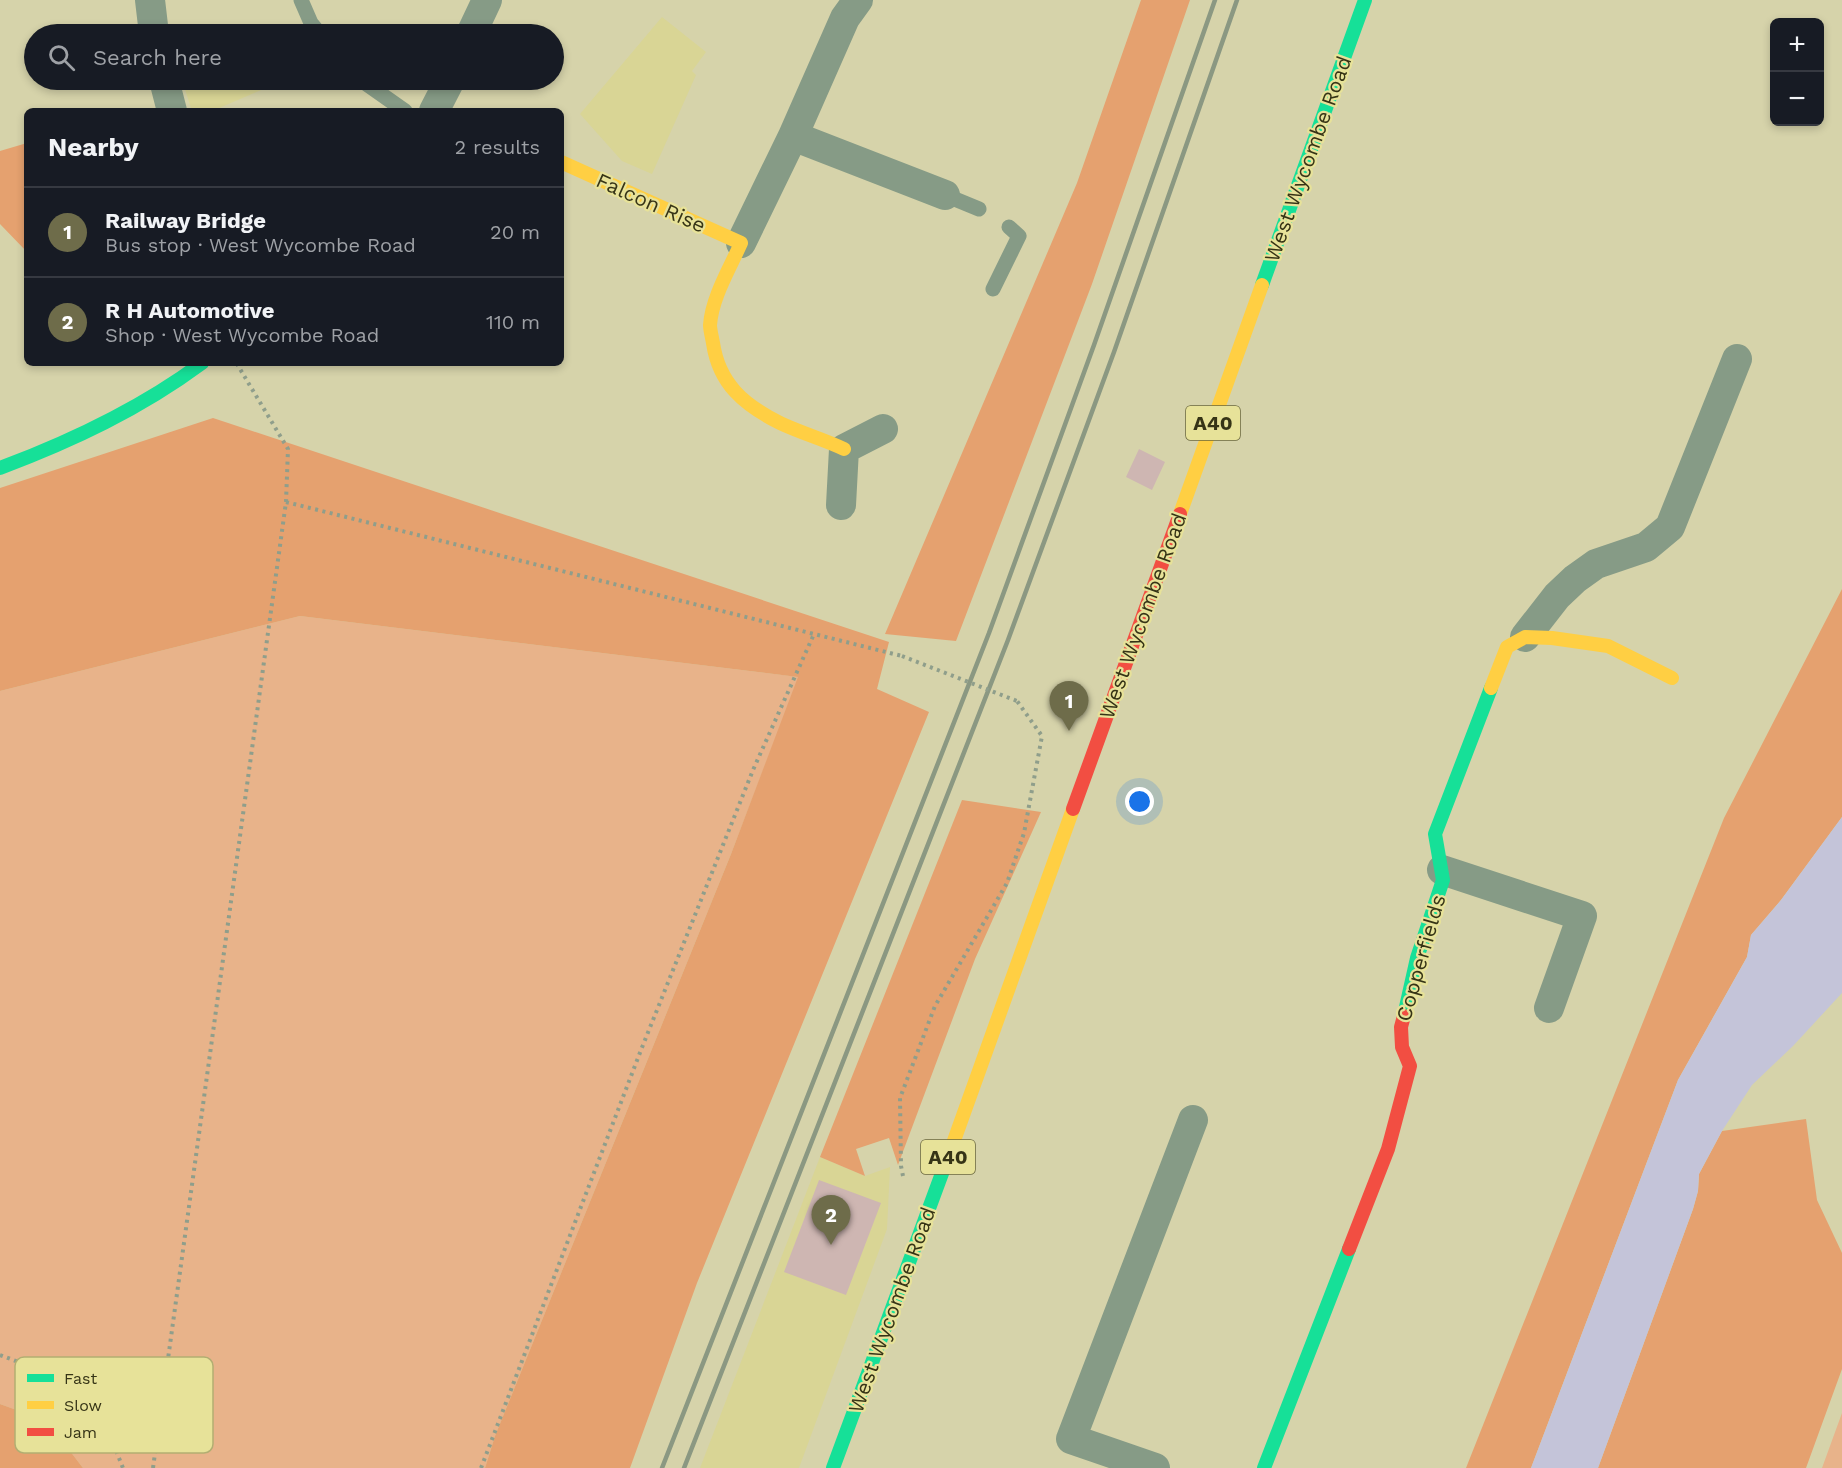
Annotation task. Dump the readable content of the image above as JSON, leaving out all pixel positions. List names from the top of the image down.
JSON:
{
  "streets": {
    "main road": [
      "West Wycombe Road",
      "Falcon Rise",
      "A40",
      "Copperfields"
    ]
  },
  "legend": ["Fast", "Slow", "Jam"],
  "page": {
    "map_buttons": ["+", "−"],
    "search": "Search here",
    "heading": ["Nearby", "2 results"],
    "list": [
      {
        "mark": "1",
        "name": "Railway Bridge",
        "note": "Bus stop · West Wycombe Road",
        "value": "20 m"
      },
      {
        "mark": "2",
        "name": "R H Automotive",
        "note": "Shop · West Wycombe Road",
        "value": "110 m"
      }
    ],
    "pins": ["1", "2"]
  }
}
